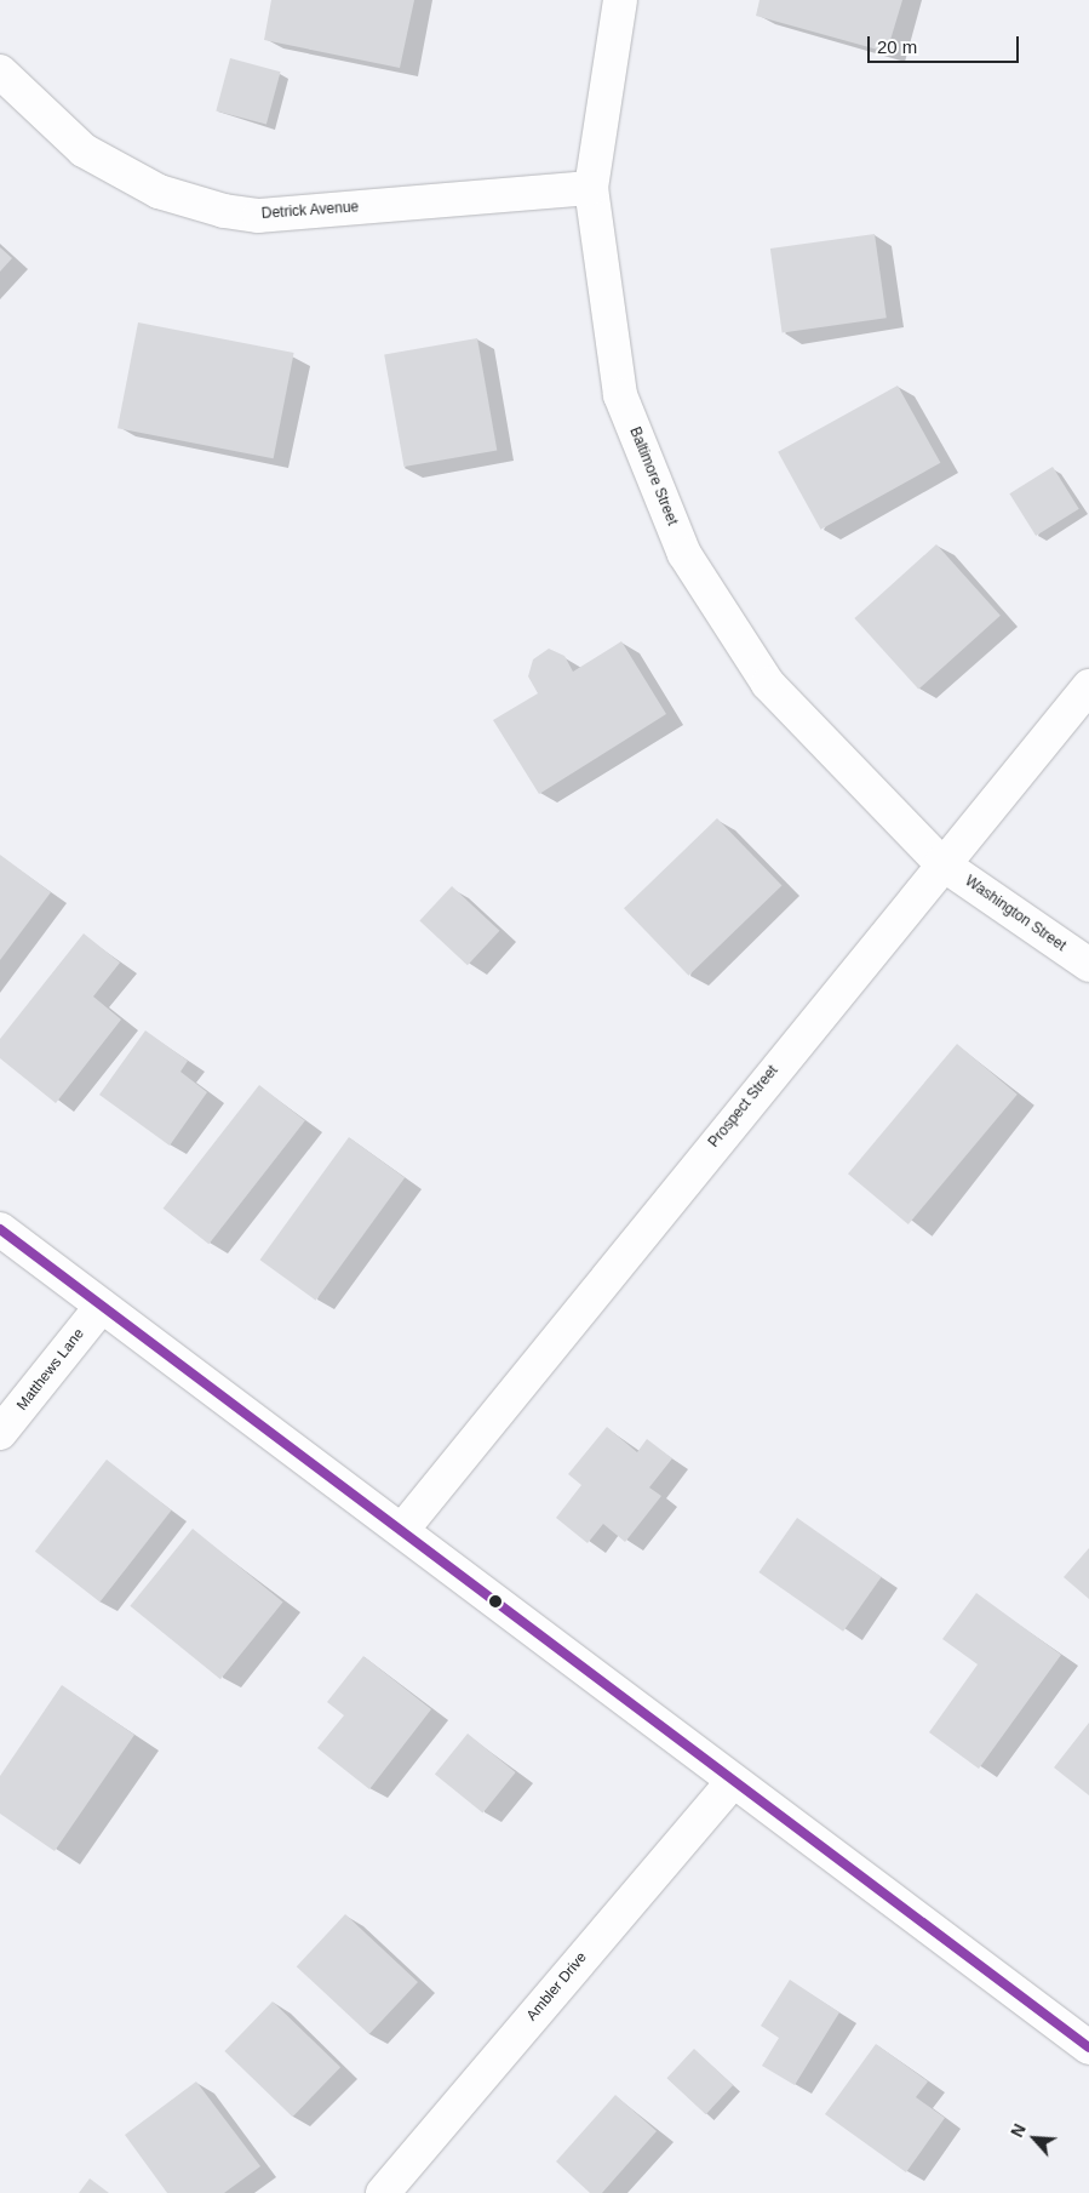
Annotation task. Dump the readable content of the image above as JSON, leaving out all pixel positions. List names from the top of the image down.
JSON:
{
  "streets": {
    "street": [
      "Detrick Avenue",
      "Baltimore Street",
      "Washington Street",
      "Prospect Street",
      "Matthews Lane",
      "Ambler Drive"
    ]
  },
  "crossings": [
    ["Detrick Avenue", "Baltimore Street"],
    ["Baltimore Street", "Washington Street"],
    ["Baltimore Street", "Prospect Street"],
    ["Washington Street", "Prospect Street"]
  ],
  "scale_bar": "20 m",
  "north": "top left"
}
